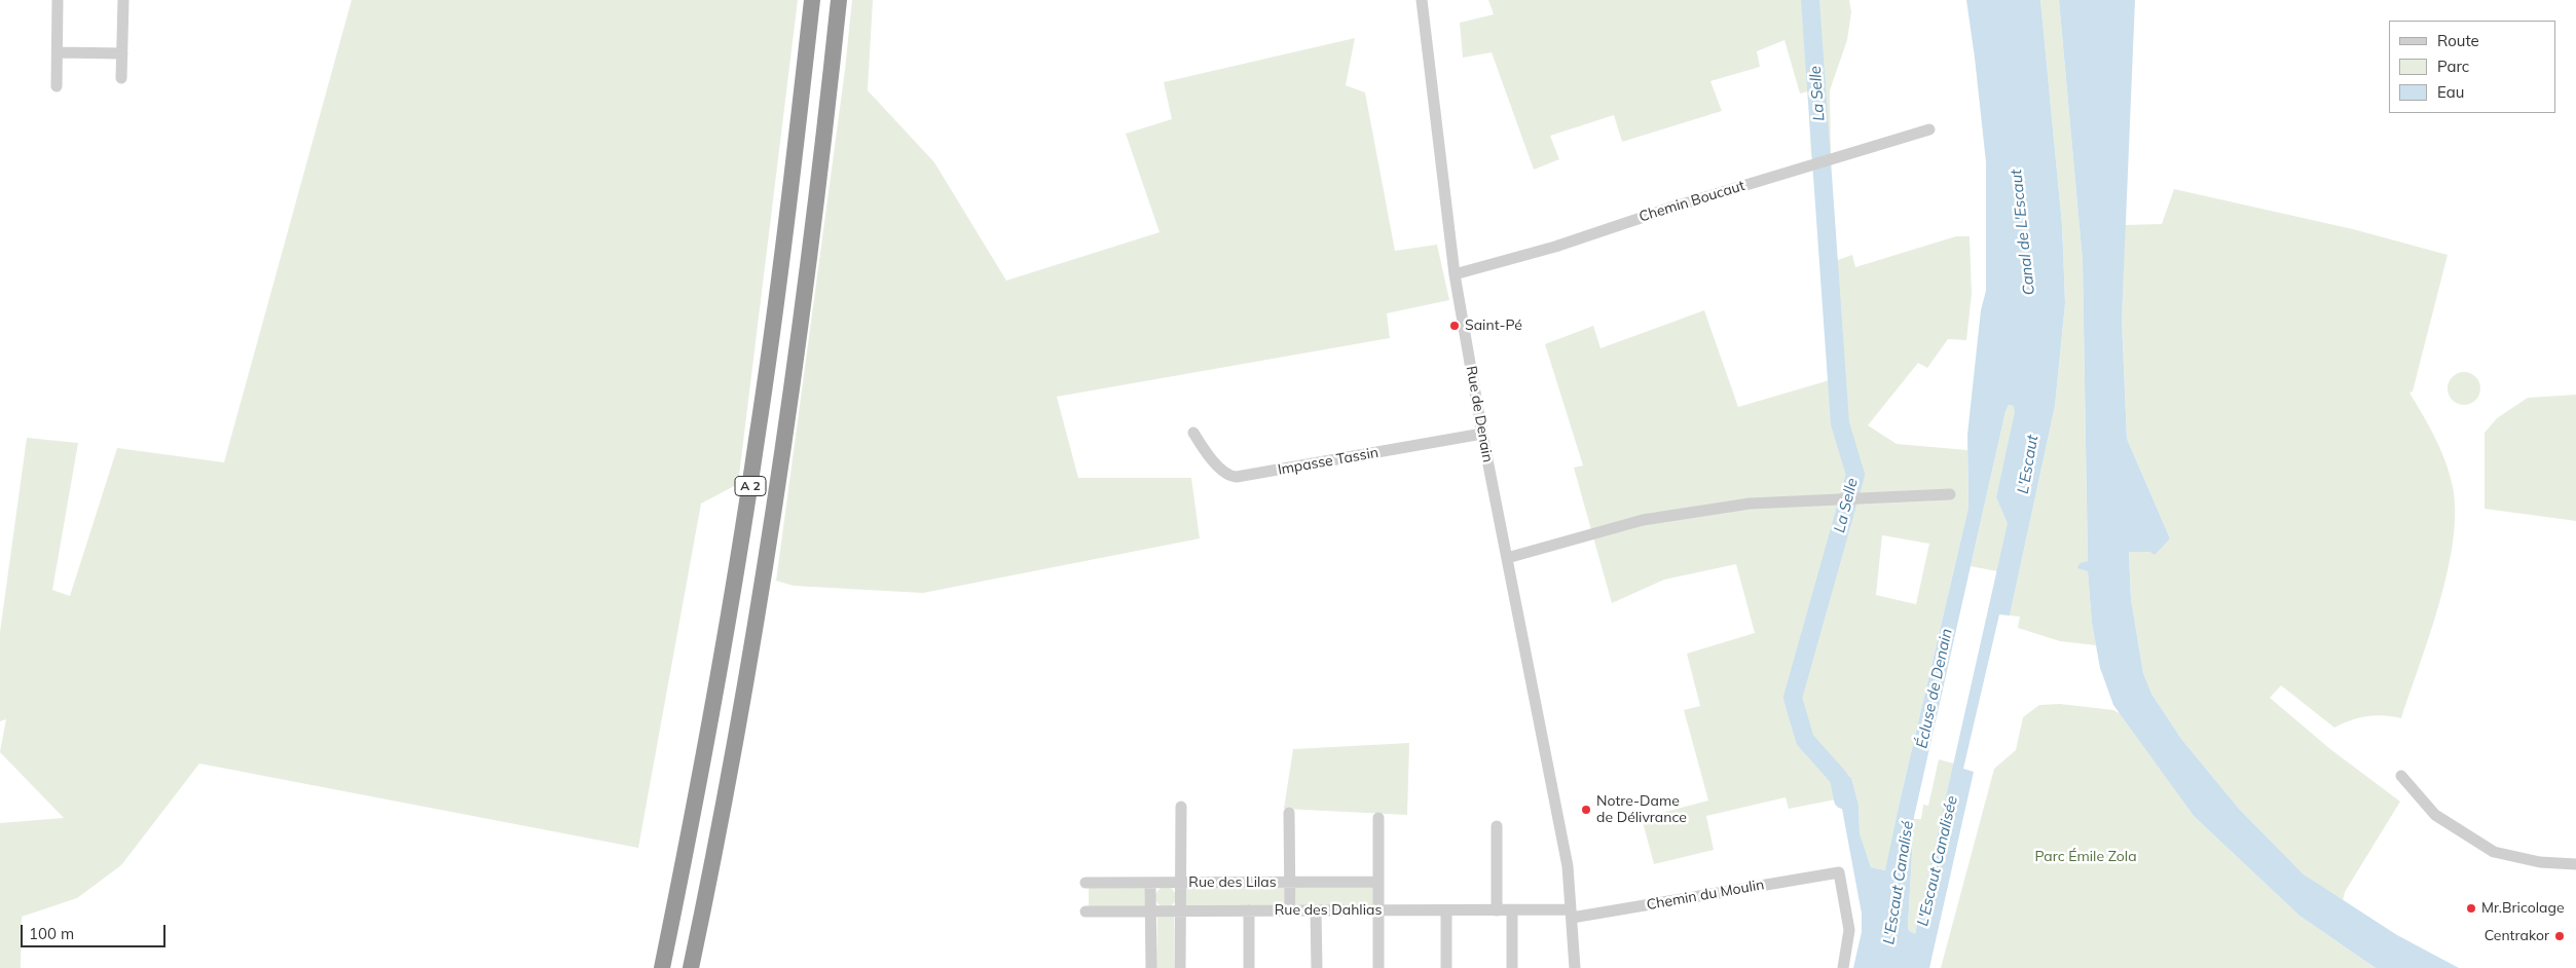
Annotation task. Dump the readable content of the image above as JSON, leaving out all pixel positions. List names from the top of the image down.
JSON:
{
  "streets": {
    "highway": ["A 2"],
    "street": [
      "Chemin Boucaut",
      "Rue de Denain",
      "Impasse Tassin",
      "Rue des Lilas",
      "Chemin du Moulin",
      "Rue des Dahlias"
    ]
  },
  "crossings": [
    ["Chemin Boucaut", "Rue de Denain"],
    ["Rue de Denain", "Impasse Tassin"],
    ["Rue de Denain", "Chemin du Moulin"],
    ["Rue de Denain", "Rue des Dahlias"],
    ["Chemin du Moulin", "Rue des Dahlias"]
  ],
  "water": [
    "La Selle",
    "Canal de L'Escaut",
    "L'Escaut",
    "Écluse de Denain",
    "L'Escaut Canalisée",
    "L'Escaut Canalisé"
  ],
  "parks": ["Parc Émile Zola"],
  "places": [
    "Saint-Pé",
    "Notre-Dame de Délivrance",
    "Mr.Bricolage",
    "Centrakor"
  ],
  "legend": ["Route", "Parc", "Eau"],
  "scale_bar": "100 m"
}
